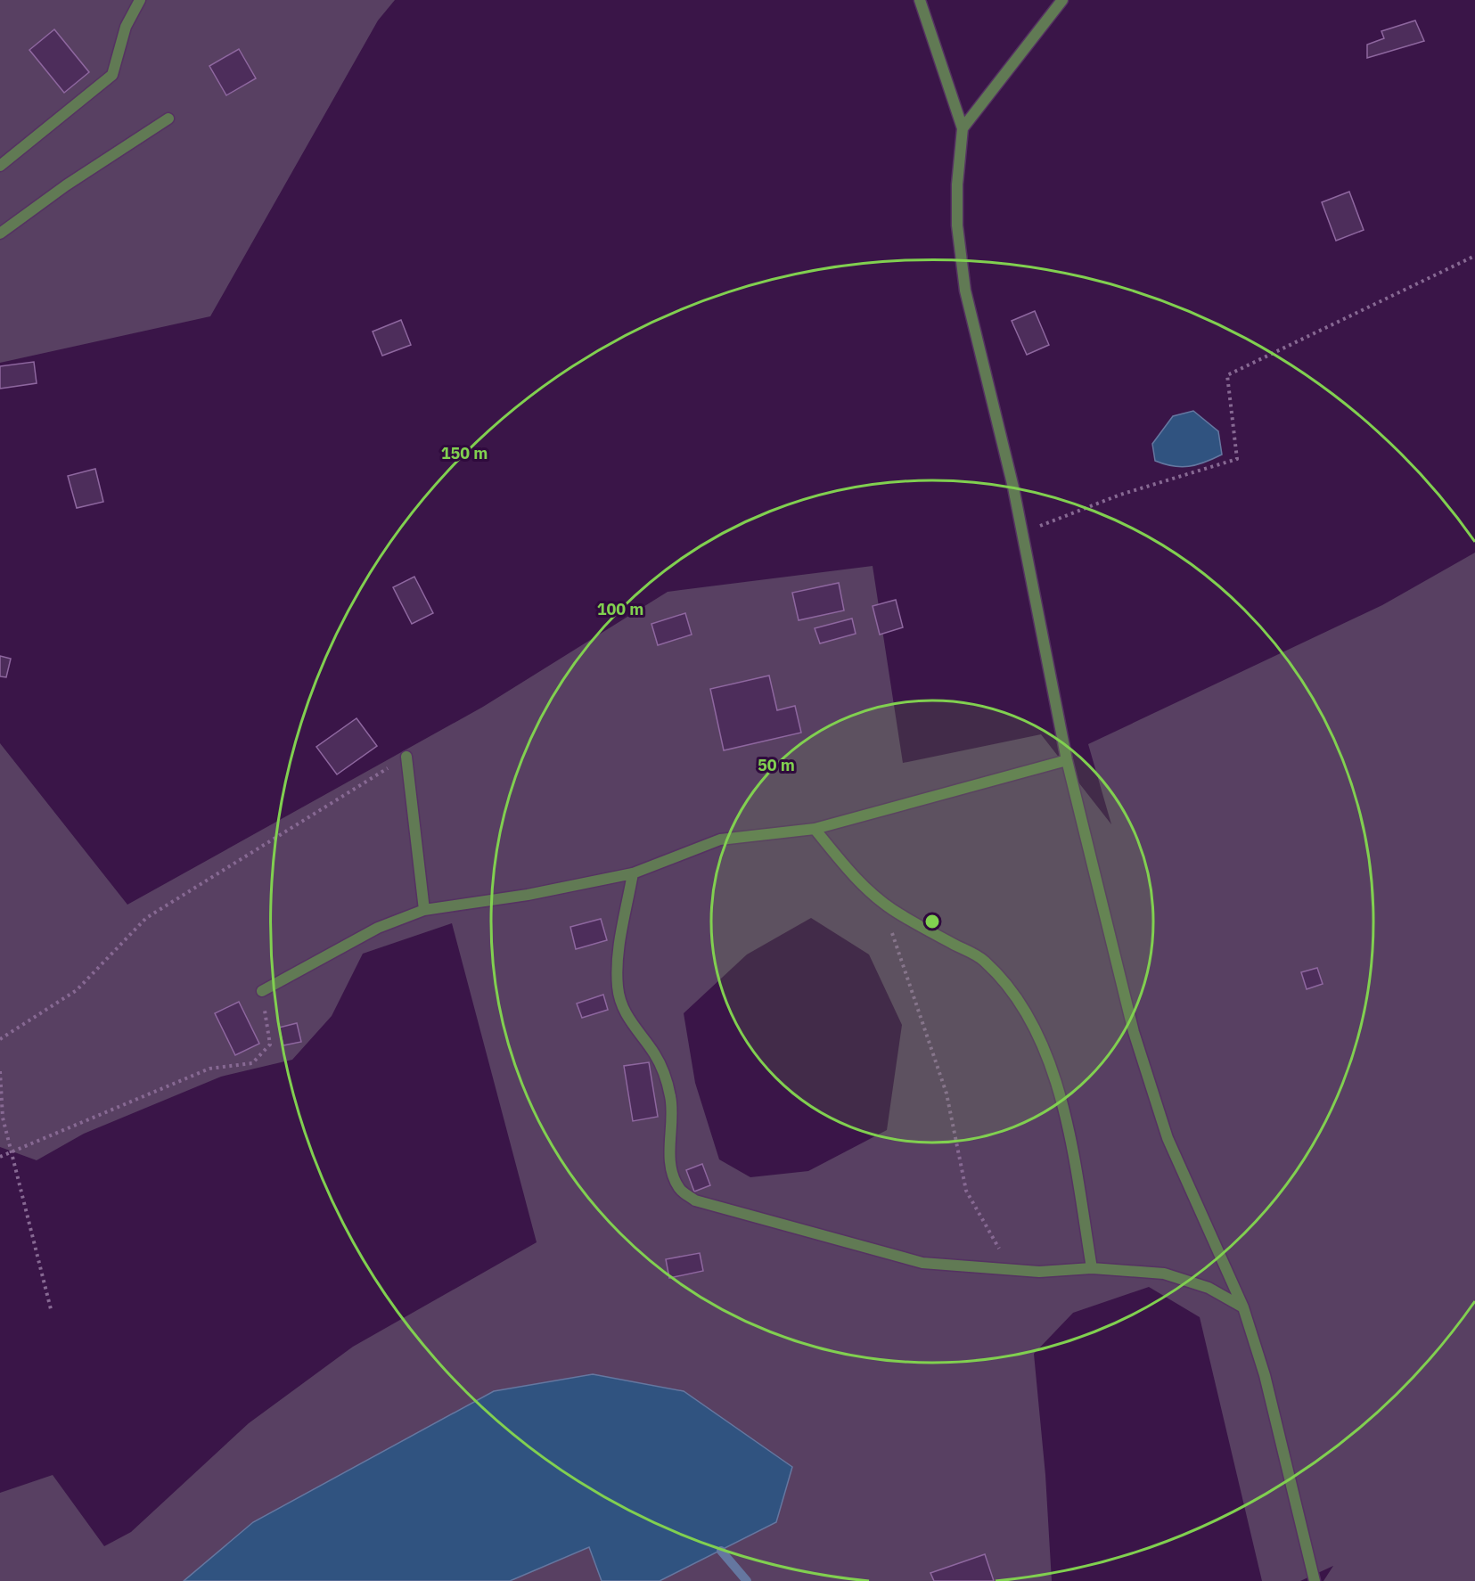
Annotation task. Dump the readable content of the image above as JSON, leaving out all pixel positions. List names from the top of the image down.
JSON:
{
  "rings": ["150 m", "100 m", "50 m"]
}
